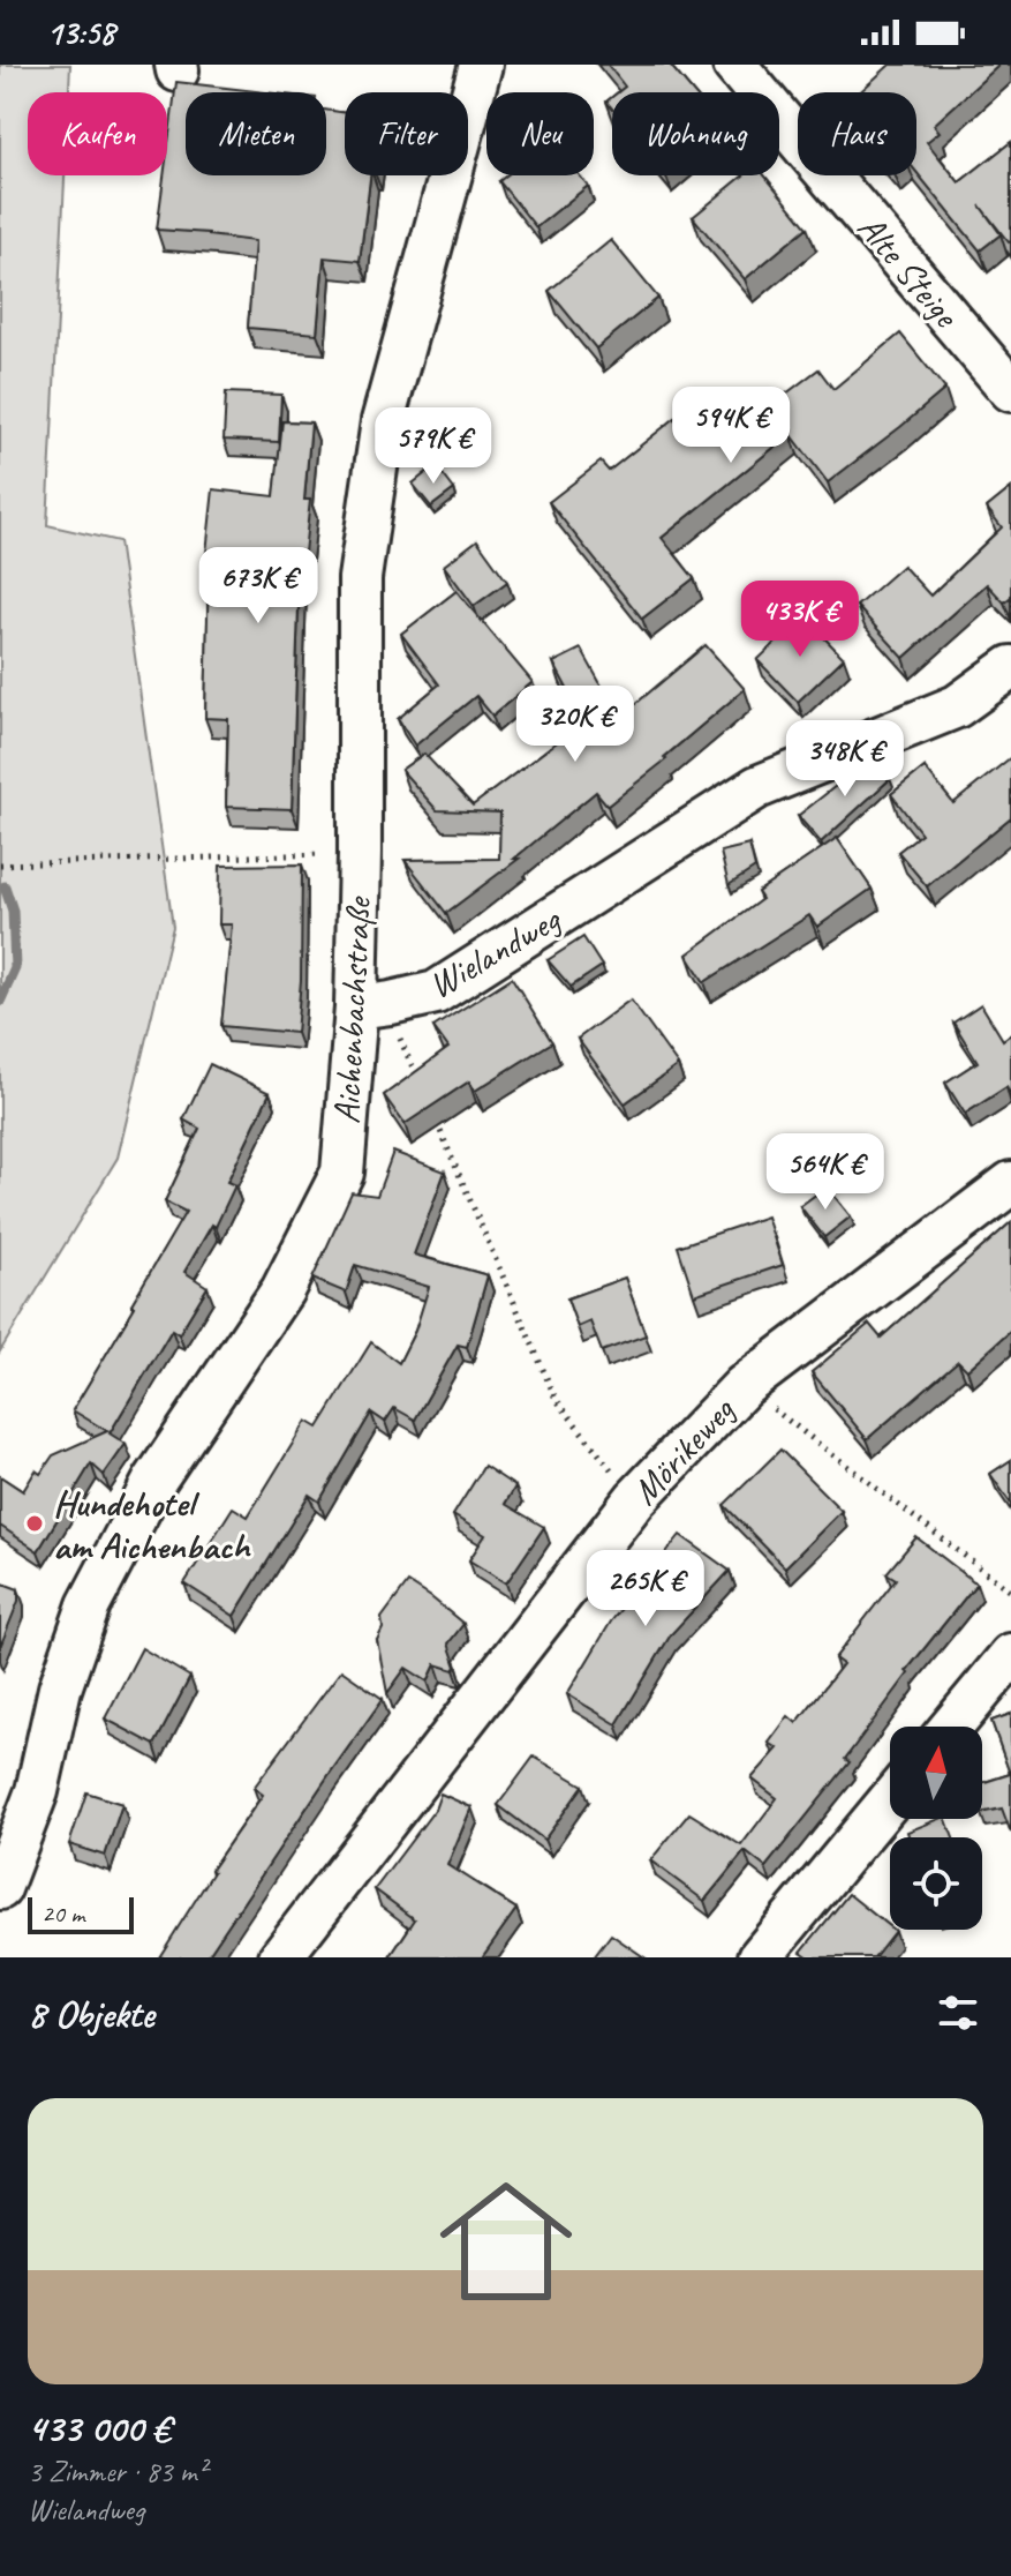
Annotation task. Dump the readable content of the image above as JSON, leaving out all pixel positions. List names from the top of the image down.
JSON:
{
  "streets": {
    "street": [
      "Alte Steige",
      "Wielandweg",
      "Aichenbachstraße",
      "Mörikeweg"
    ]
  },
  "crossings": [
    ["Wielandweg", "Aichenbachstraße"]
  ],
  "places": ["Hundehotel am Aichenbach"],
  "scale_bar": "20 m",
  "north": "top",
  "page": {
    "status": "13:58",
    "chip": [
      "Kaufen",
      "Mieten",
      "Filter",
      "Neu",
      "Wohnung",
      "Haus"
    ],
    "price": [
      "594K €",
      "579K €",
      "673K €",
      "433K €",
      "320K €",
      "348K €",
      "564K €",
      "265K €"
    ],
    "scale": "20 m",
    "heading": "8 Objekte",
    "list": [
      {
        "name": "433 000 €",
        "note": "3 Zimmer · 83 m² · Wielandweg"
      }
    ]
  }
}
